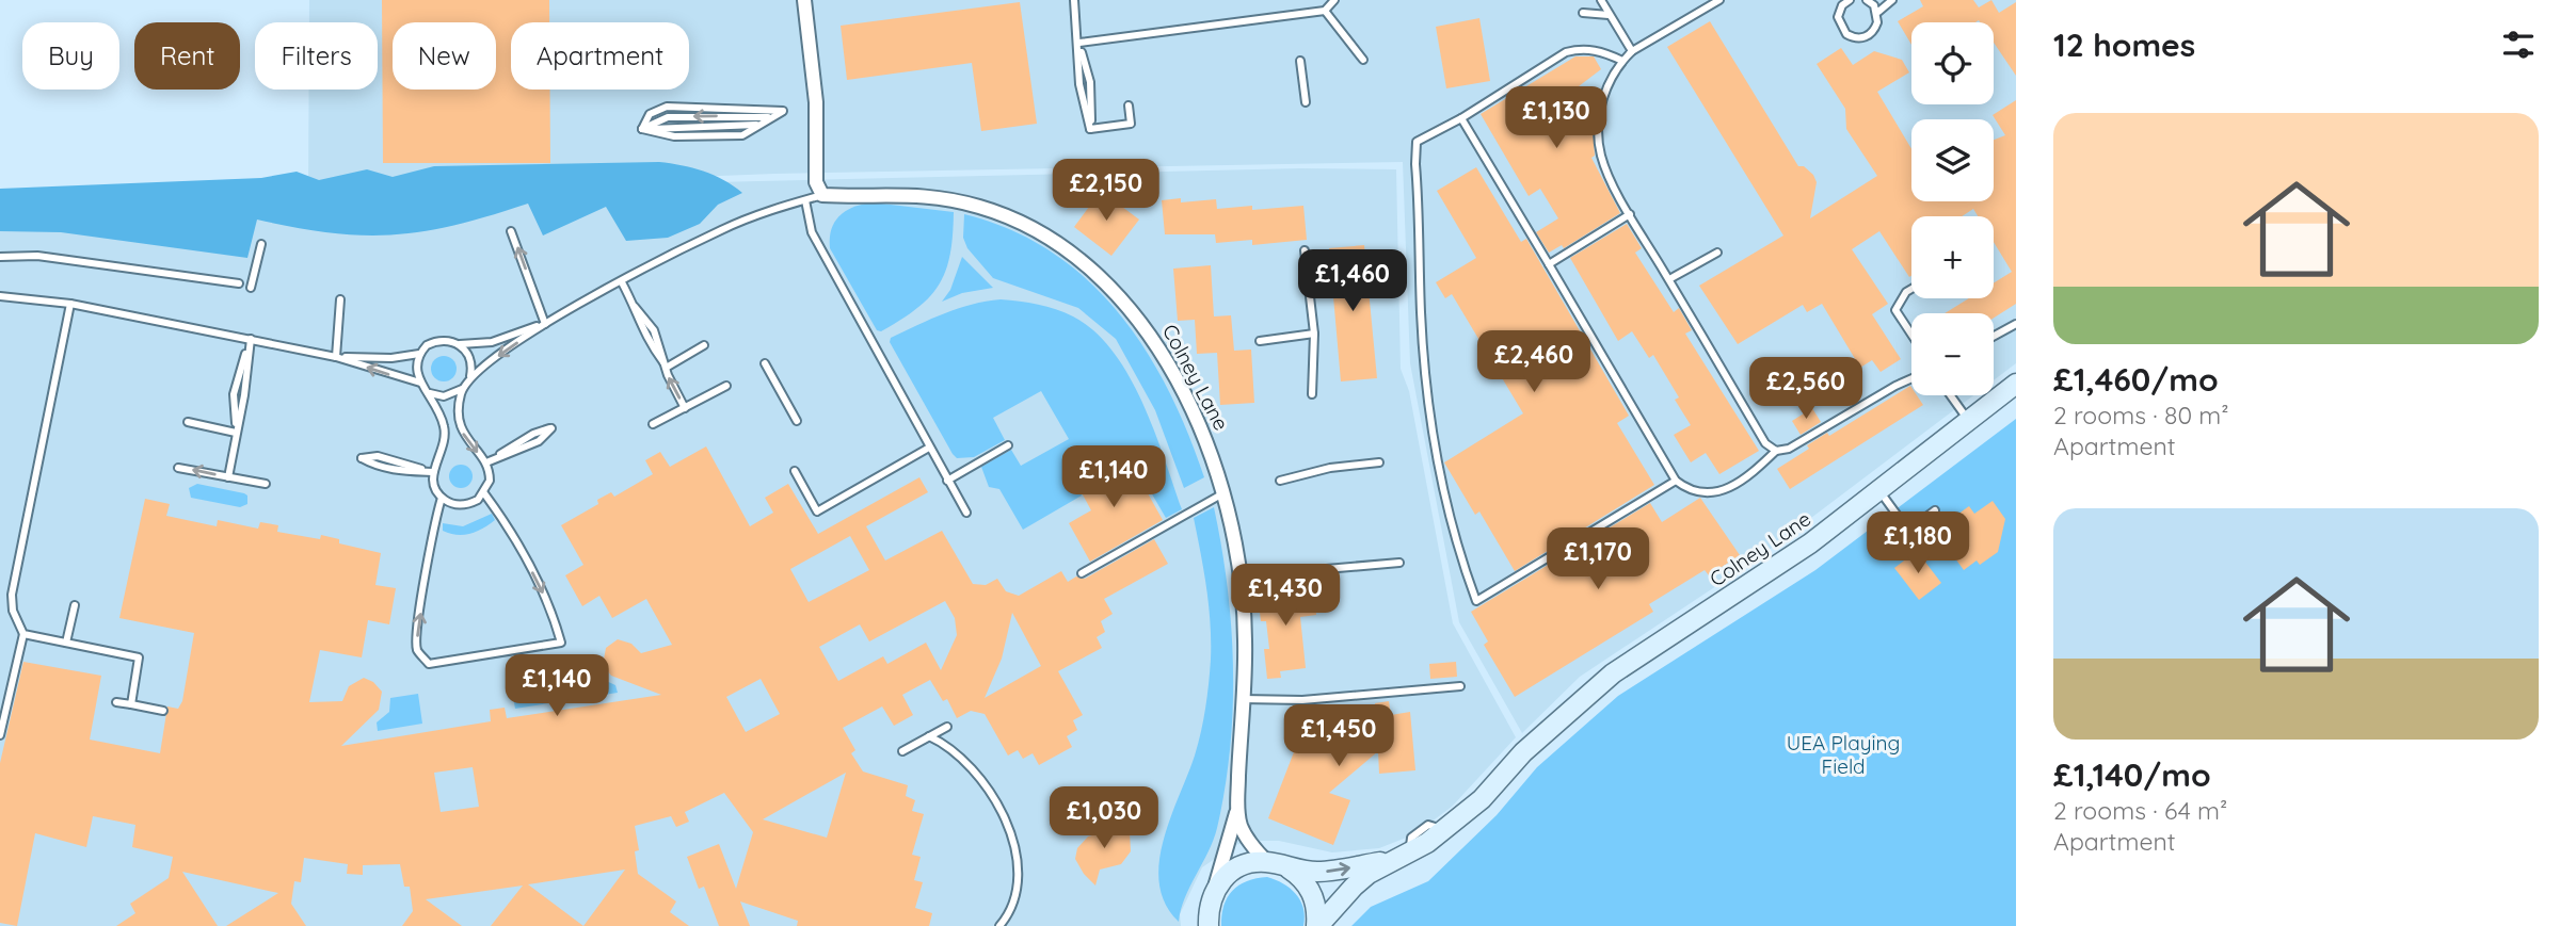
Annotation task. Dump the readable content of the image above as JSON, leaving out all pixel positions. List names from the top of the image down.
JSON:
{
  "streets": {
    "street": ["Colney Lane"]
  },
  "parks": ["UEA Playing Field"],
  "page": {
    "heading": "12 homes",
    "map_buttons": ["+", "−"],
    "chip": [
      "Buy",
      "Rent",
      "Filters",
      "New",
      "Apartment"
    ],
    "price": [
      "£1,130",
      "£2,150",
      "£1,460",
      "£2,460",
      "£2,560",
      "£1,140",
      "£1,180",
      "£1,170",
      "£1,430",
      "£1,140",
      "£1,450",
      "£1,030"
    ],
    "list": [
      {
        "name": "£1,460/mo",
        "note": "2 rooms · 80 m² · Apartment"
      },
      {
        "name": "£1,140/mo",
        "note": "2 rooms · 64 m² · Apartment"
      }
    ]
  }
}
